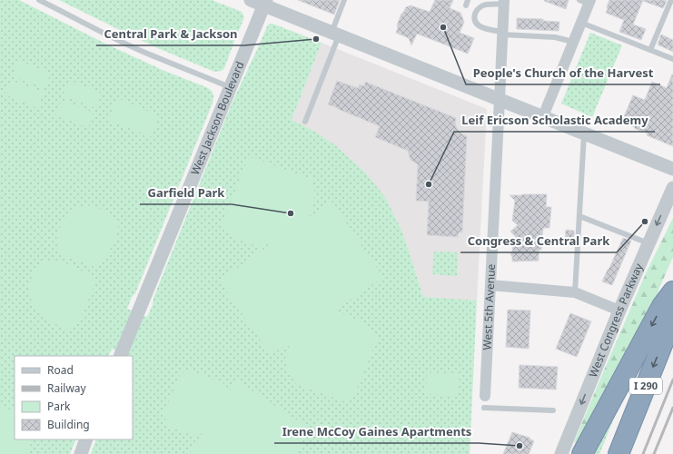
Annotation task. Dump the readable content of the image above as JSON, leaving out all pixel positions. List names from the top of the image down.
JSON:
{
  "streets": {
    "highway": ["I 290"],
    "street": ["West Jackson Boulevard", "West 5th Avenue", "West Congress Parkway"]
  },
  "one_way": ["West Congress Parkway"],
  "places": [
    "People's Church of the Harvest",
    "Central Park & Jackson",
    "Leif Ericson Scholastic Academy",
    "Garfield Park",
    "Congress & Central Park",
    "Irene McCoy Gaines Apartments"
  ],
  "legend": [
    "Road",
    "Railway",
    "Park",
    "Building"
  ]
}
